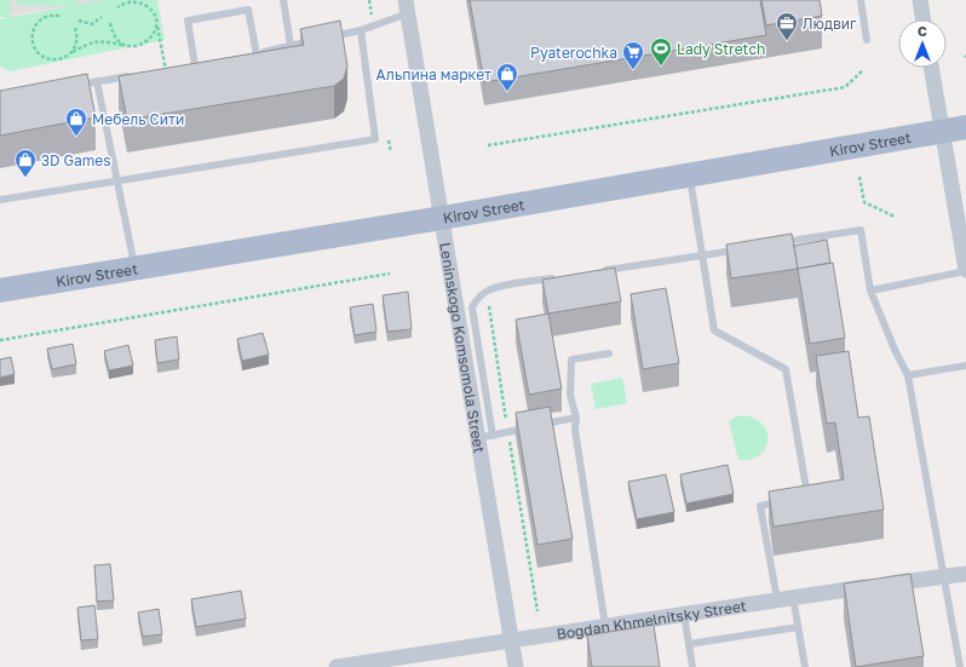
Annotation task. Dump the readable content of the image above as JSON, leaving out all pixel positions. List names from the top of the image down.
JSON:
{
  "streets": {
    "main road": ["Kirov Street"],
    "street": ["Leninskogo Komsomola Street", "Bogdan Khmelnitsky Street"]
  },
  "crossings": [
    ["Kirov Street", "Leninskogo Komsomola Street"],
    ["Leninskogo Komsomola Street", "Bogdan Khmelnitsky Street"]
  ],
  "places": {
    "office": ["Людвиг"],
    "sports": ["Lady Stretch"],
    "supermarket": ["Pyaterochka"],
    "shop": ["Альпина маркет", "Мебель Сити", "3D Games"]
  },
  "north": "top"
}
